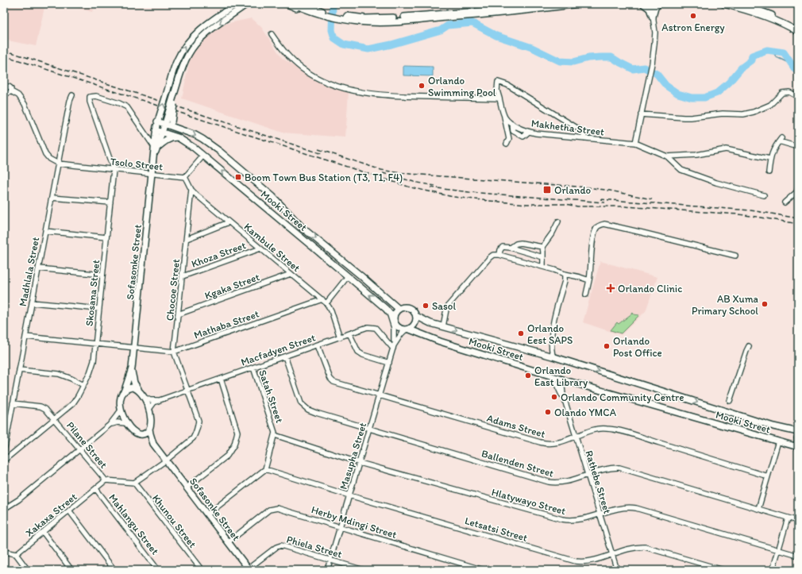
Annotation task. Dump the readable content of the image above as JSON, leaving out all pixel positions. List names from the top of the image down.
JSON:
{
  "streets": {
    "main road": ["Mooki Street", "Sofasonke Street"],
    "street": [
      "Makhetha Street",
      "Tsolo Street",
      "Kambule Street",
      "Khoza Street",
      "Madhlala Street",
      "Kgaka Street",
      "Chocoe Street",
      "Skosana Street",
      "Mathaba Street",
      "Macfadyen Street",
      "Satah Street",
      "Adams Street",
      "Pilane Street",
      "Masupha Street",
      "Ballenden Street",
      "Rathebe Street",
      "Hlatywayo Street",
      "Xakaxa Street",
      "Khunou Street",
      "Herby Mdingi Street",
      "Mahlangu Street",
      "Letsatsi Street",
      "Phiela Street"
    ]
  },
  "crossings": [
    ["Tsolo Street", "Kambule Street"],
    ["Tsolo Street", "Sofasonke Street"],
    ["Tsolo Street", "Madhlala Street"],
    ["Tsolo Street", "Skosana Street"],
    ["Mooki Street", "Sofasonke Street"],
    ["Mooki Street", "Masupha Street"],
    ["Mooki Street", "Rathebe Street"],
    ["Kambule Street", "Khoza Street"],
    ["Kambule Street", "Kgaka Street"],
    ["Kambule Street", "Chocoe Street"],
    ["Kambule Street", "Mathaba Street"],
    ["Kambule Street", "Macfadyen Street"],
    ["Khoza Street", "Chocoe Street"],
    ["Sofasonke Street", "Chocoe Street"],
    ["Sofasonke Street", "Skosana Street"],
    ["Sofasonke Street", "Mathaba Street"],
    ["Sofasonke Street", "Macfadyen Street"],
    ["Sofasonke Street", "Herby Mdingi Street"],
    ["Sofasonke Street", "Phiela Street"],
    ["Madhlala Street", "Mathaba Street"],
    ["Madhlala Street", "Pilane Street"],
    ["Kgaka Street", "Chocoe Street"],
    ["Chocoe Street", "Mathaba Street"],
    ["Chocoe Street", "Macfadyen Street"],
    ["Skosana Street", "Mathaba Street"],
    ["Skosana Street", "Pilane Street"],
    ["Macfadyen Street", "Satah Street"],
    ["Macfadyen Street", "Adams Street"],
    ["Macfadyen Street", "Masupha Street"],
    ["Macfadyen Street", "Ballenden Street"],
    ["Satah Street", "Hlatywayo Street"],
    ["Satah Street", "Letsatsi Street"],
    ["Adams Street", "Masupha Street"],
    ["Adams Street", "Rathebe Street"],
    ["Pilane Street", "Xakaxa Street"],
    ["Pilane Street", "Khunou Street"],
    ["Masupha Street", "Ballenden Street"],
    ["Masupha Street", "Hlatywayo Street"],
    ["Masupha Street", "Herby Mdingi Street"],
    ["Masupha Street", "Letsatsi Street"],
    ["Masupha Street", "Phiela Street"],
    ["Ballenden Street", "Rathebe Street"],
    ["Rathebe Street", "Hlatywayo Street"],
    ["Rathebe Street", "Letsatsi Street"],
    ["Xakaxa Street", "Mahlangu Street"]
  ],
  "places": {
    "other": [
      "Astron Energy",
      "Orlando Swimming Pool",
      "AB Xuma Primary School",
      "Sasol",
      "Orlando Eest SAPS",
      "Orlando Post Office",
      "Orlando East Library",
      "Orlando Community Centre",
      "Olando YMCA"
    ],
    "transit": ["Boom Town Bus Station (T3, T1, F4)", "Orlando"],
    "health": ["Orlando Clinic"]
  }
}
